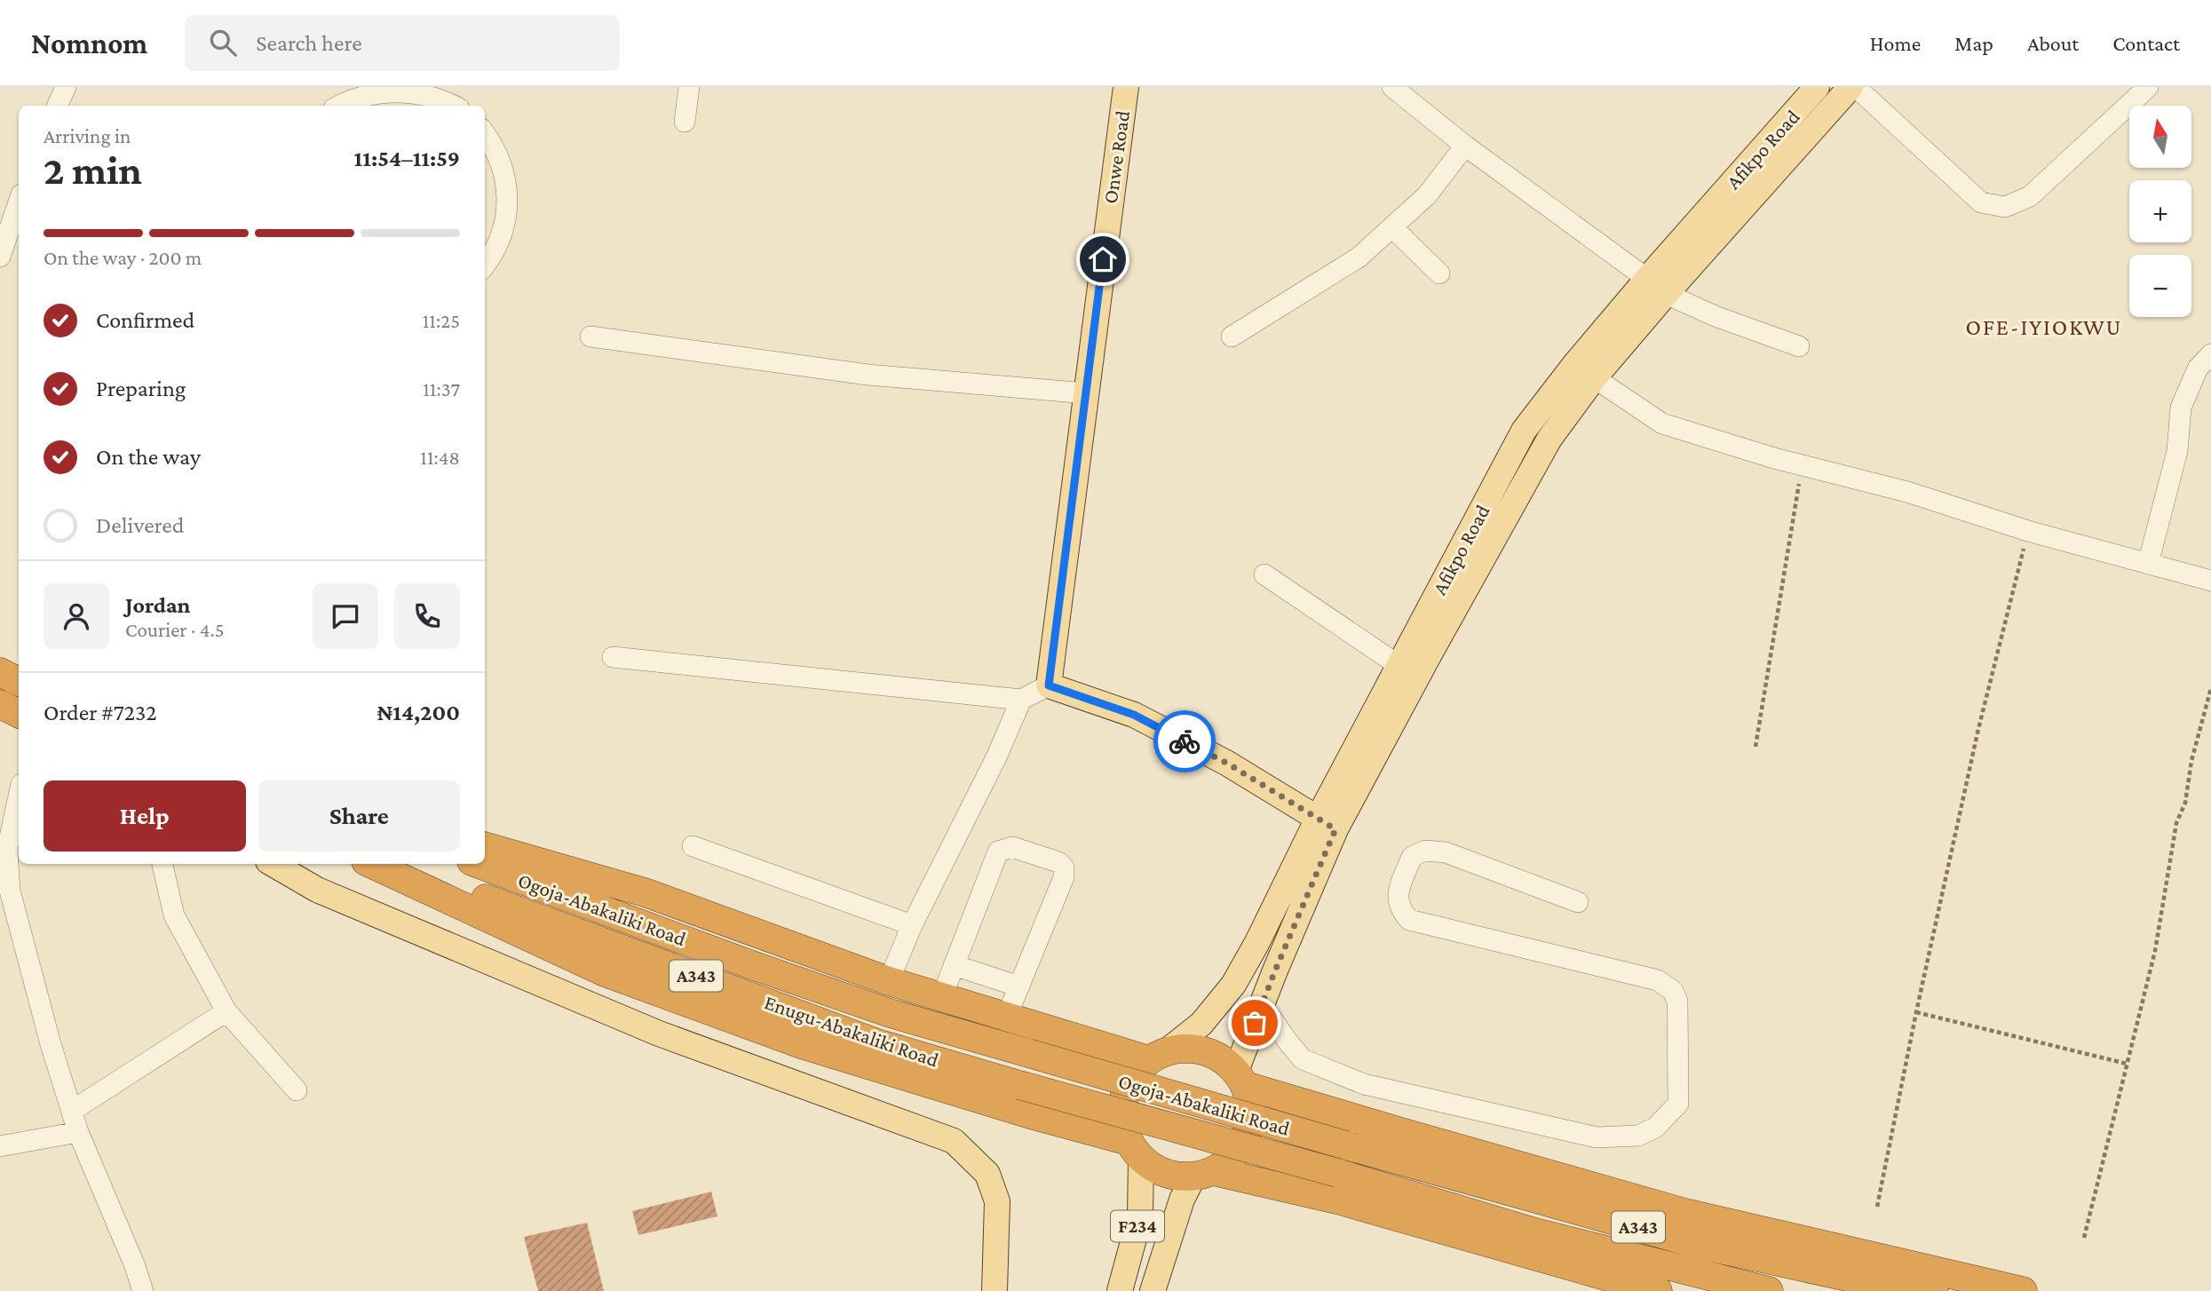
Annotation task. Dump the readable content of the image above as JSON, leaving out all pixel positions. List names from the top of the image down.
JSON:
{
  "streets": {
    "highway": ["Ogoja-Abakaliki Road", "A343", "Enugu-Abakaliki Road"],
    "main road": ["Afikpo Road", "Onwe Road", "F234"]
  },
  "crossings": [
    ["Afikpo Road", "F234"]
  ],
  "districts": ["OFE-IYIOKWU"],
  "north": "top",
  "page": {
    "header": "Nomnom",
    "search": "Search here",
    "nav": [
      "Home",
      "Map",
      "About",
      "Contact"
    ],
    "map_buttons": ["+", "−"],
    "heading": ["2 min", "Arriving in", "11:54–11:59"],
    "panel": [
      "Jordan",
      "Courier · 4.5",
      "Order #7232",
      "₦14,200"
    ],
    "bar": "On the way · 200 m",
    "list": [
      ["Confirmed", "11:25"],
      ["Preparing", "11:37"],
      ["On the way", "11:48"],
      "Delivered"
    ],
    "buttons": ["Help", "Share"]
  }
}
